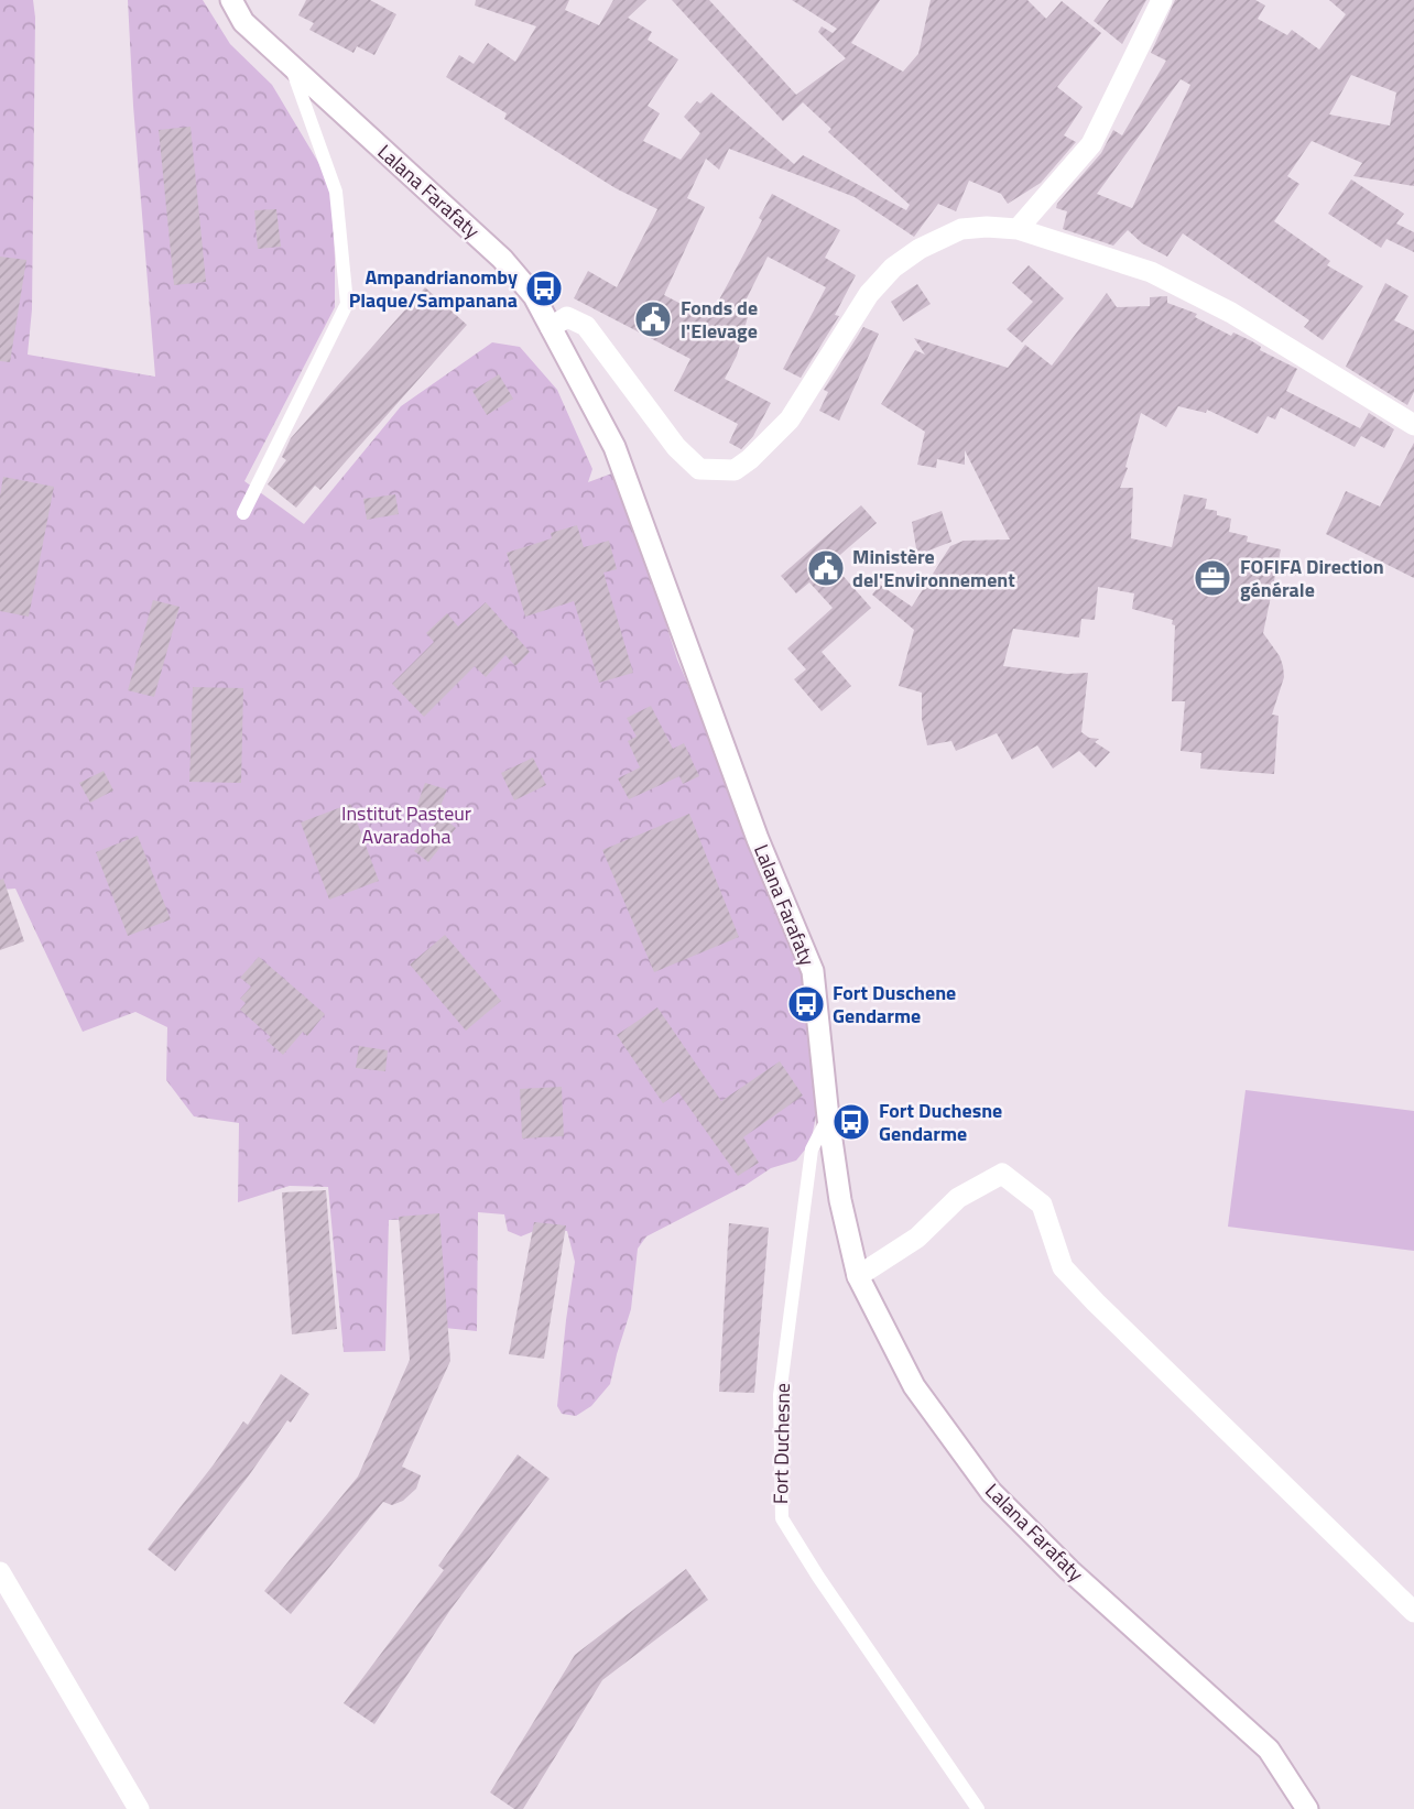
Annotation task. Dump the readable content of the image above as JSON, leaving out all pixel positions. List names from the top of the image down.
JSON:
{
  "streets": {
    "street": ["Lalana Farafaty"],
    "lane": ["Fort Duchesne"]
  },
  "crossings": [
    ["Lalana Farafaty", "Fort Duchesne"]
  ],
  "parks": ["Institut Pasteur Avaradoha"],
  "places": {
    "bus stop": ["Ampandrianomby Plaque/Sampanana", "Fort Duschene Gendarme", "Fort Duchesne Gendarme"],
    "public building": ["Fonds de l'Elevage", "Ministère del'Environnement"],
    "office": ["FOFIFA Direction générale"]
  }
}
